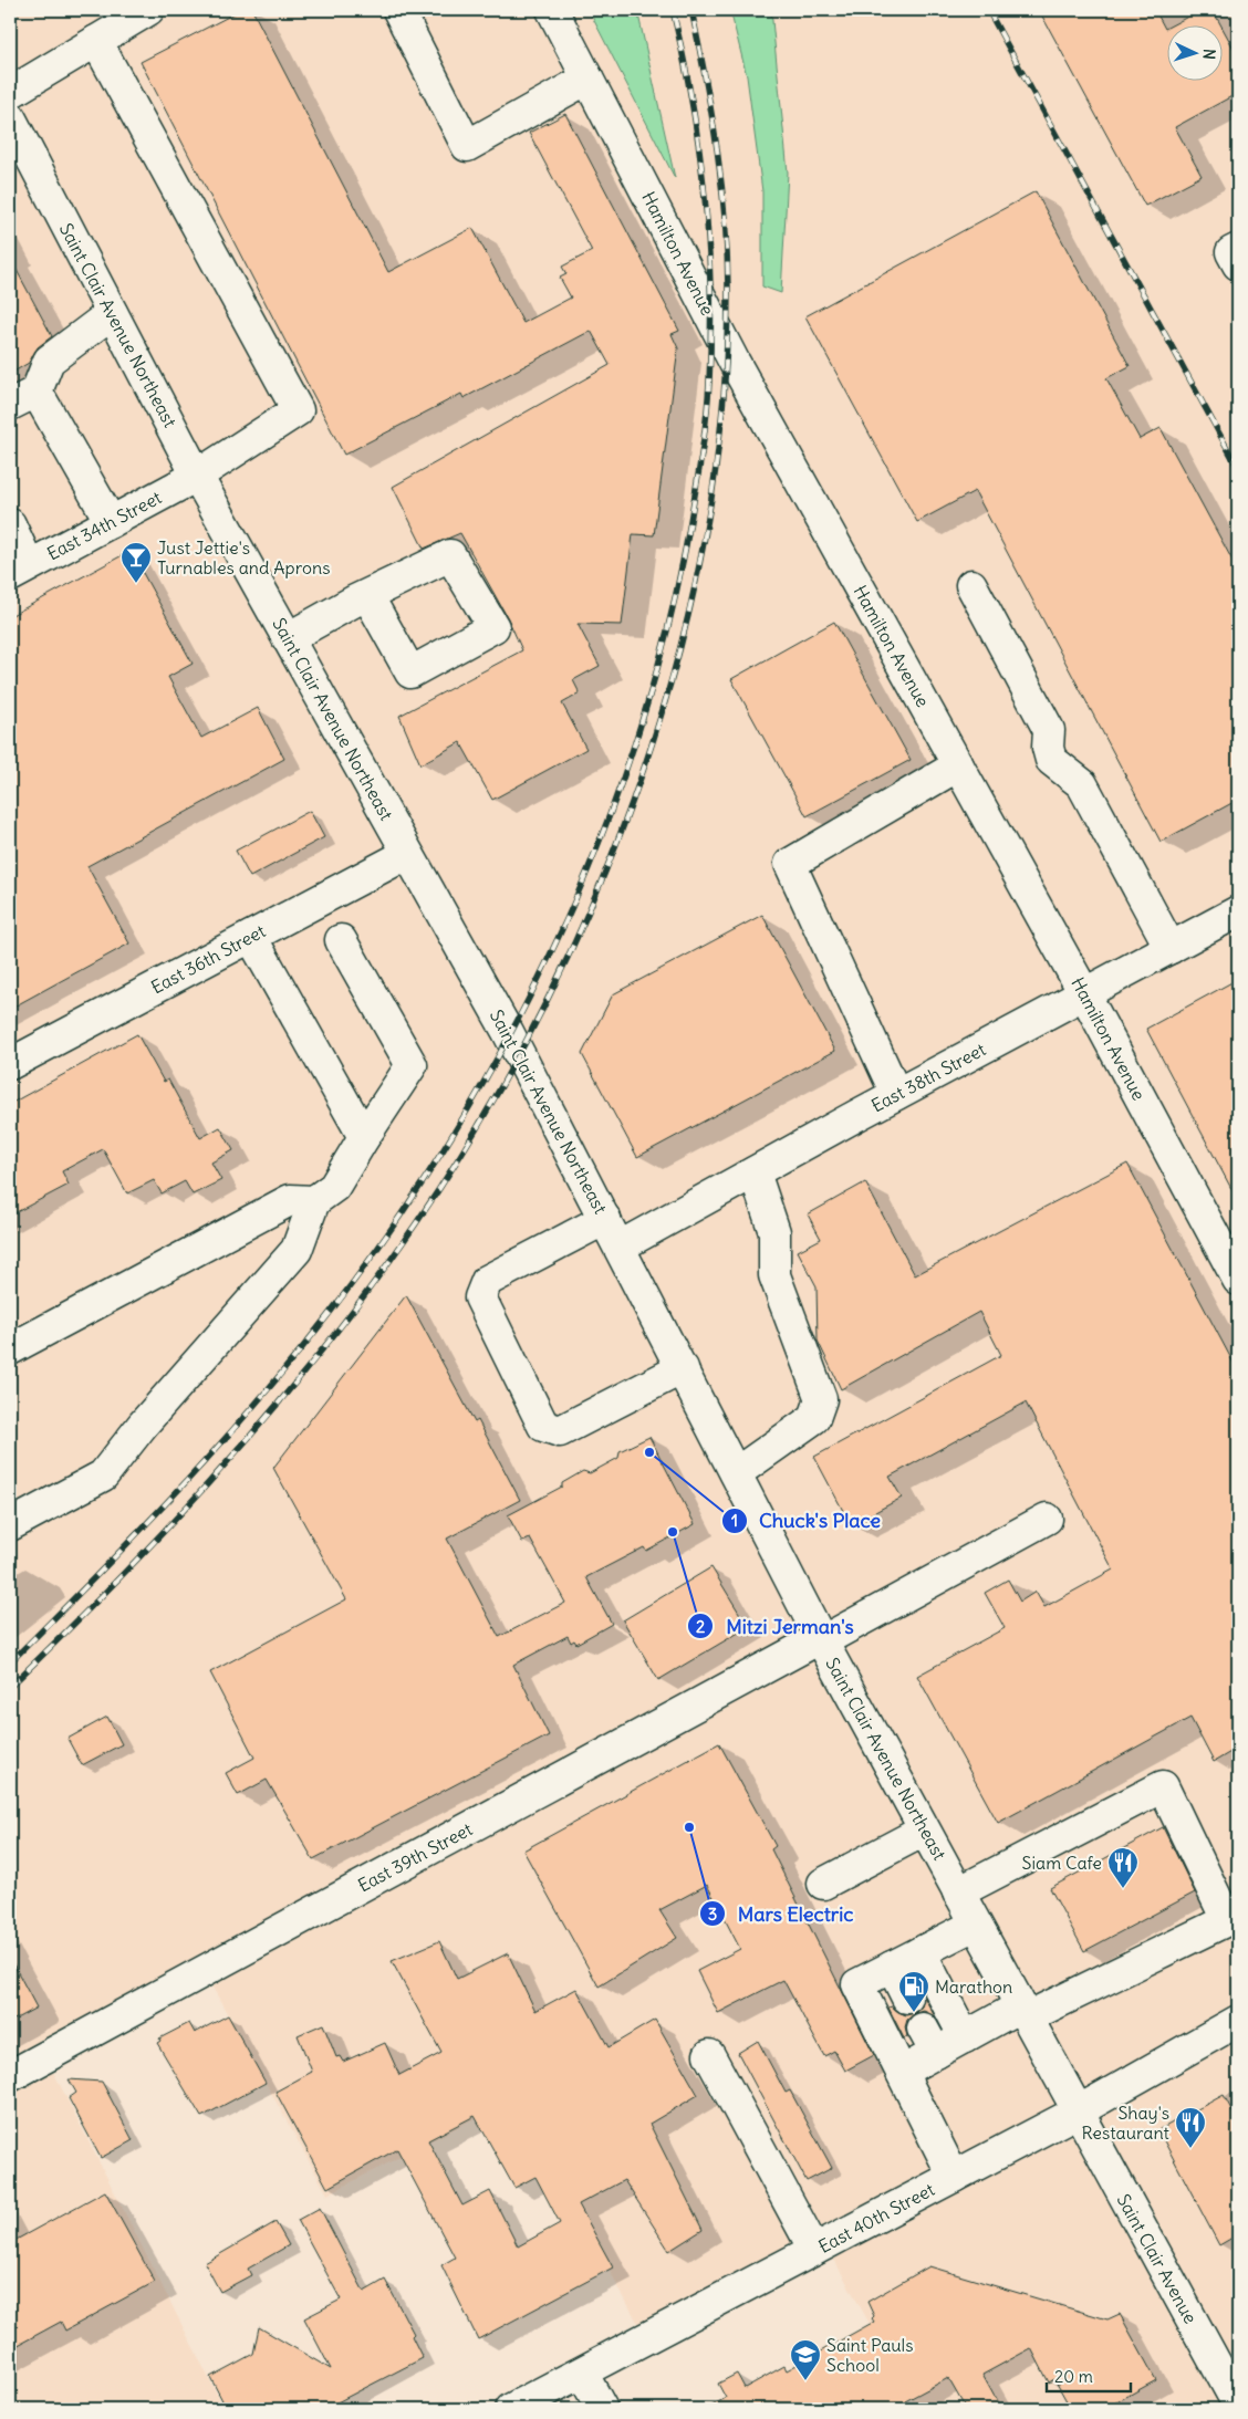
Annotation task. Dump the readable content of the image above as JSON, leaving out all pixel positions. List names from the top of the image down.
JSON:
{
  "streets": {
    "street": [
      "Hamilton Avenue",
      "Saint Clair Avenue Northeast",
      "East 34th Street",
      "East 36th Street",
      "East 38th Street",
      "East 39th Street",
      "East 40th Street",
      "Saint Clair Avenue"
    ]
  },
  "crossings": [
    ["Hamilton Avenue", "East 38th Street"],
    ["Saint Clair Avenue Northeast", "East 34th Street"],
    ["Saint Clair Avenue Northeast", "East 36th Street"],
    ["Saint Clair Avenue Northeast", "East 38th Street"],
    ["Saint Clair Avenue Northeast", "East 39th Street"],
    ["Saint Clair Avenue Northeast", "East 40th Street"],
    ["Saint Clair Avenue Northeast", "Saint Clair Avenue"],
    ["East 40th Street", "Saint Clair Avenue"]
  ],
  "places": {
    "bar": ["Just Jettie's Turnables and Aprons"],
    "other": ["Chuck's Place", "Mitzi Jerman's", "Mars Electric"],
    "restaurant": ["Siam Cafe", "Shay's Restaurant"],
    "fuel station": ["Marathon"],
    "school or university": ["Saint Pauls School"]
  },
  "scale_bar": "20 m",
  "north": "right"
}
